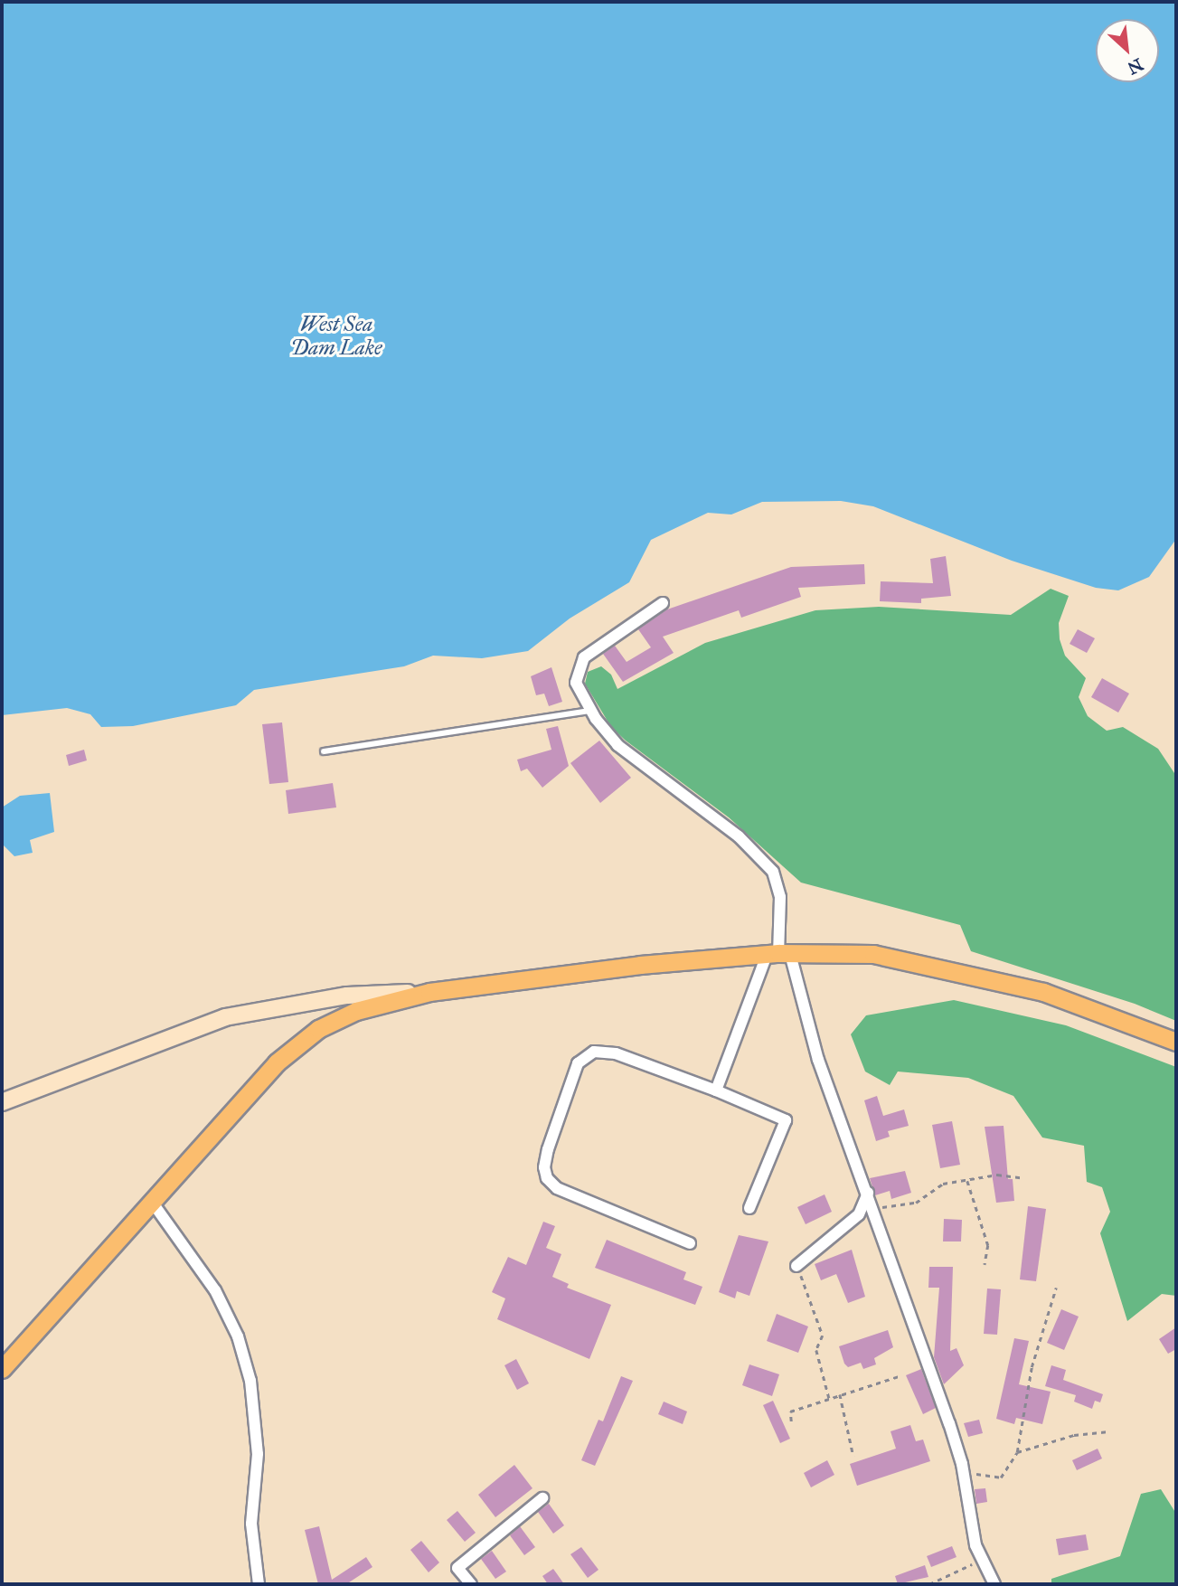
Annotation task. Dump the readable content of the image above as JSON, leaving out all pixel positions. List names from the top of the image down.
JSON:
{
  "water": ["West Sea Dam Lake"],
  "north": "bottom right"
}
